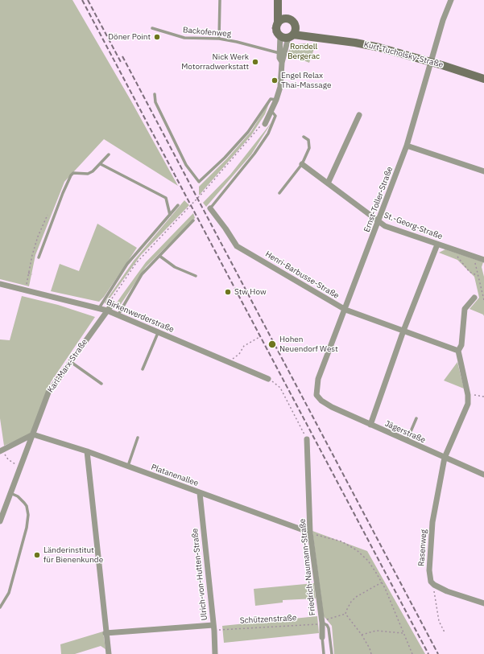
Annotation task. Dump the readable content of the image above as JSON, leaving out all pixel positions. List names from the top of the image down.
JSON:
{
  "streets": {
    "main road": ["Kurt-Tucholsky-Straße"],
    "street": [
      "Ernst-Toller-Straße",
      "St.-Georg-Straße",
      "Henri-Barbusse-Straße",
      "Birkenwerderstraße",
      "Karl-Marx-Straße",
      "Jägerstraße",
      "Platanenallee",
      "Rasenweg",
      "Friedrich-Naumann-Straße",
      "Ulrich-von-Hutten-Straße"
    ],
    "lane": ["Backofenweg"],
    "path": ["Schützenstraße"]
  },
  "crossings": [
    ["Kurt-Tucholsky-Straße", "Ernst-Toller-Straße"],
    ["Ernst-Toller-Straße", "St.-Georg-Straße"],
    ["Ernst-Toller-Straße", "Henri-Barbusse-Straße"],
    ["Ernst-Toller-Straße", "Jägerstraße"],
    ["Birkenwerderstraße", "Karl-Marx-Straße"],
    ["Karl-Marx-Straße", "Platanenallee"],
    ["Jägerstraße", "Rasenweg"],
    ["Platanenallee", "Friedrich-Naumann-Straße"],
    ["Platanenallee", "Ulrich-von-Hutten-Straße"],
    ["Friedrich-Naumann-Straße", "Schützenstraße"],
    ["Ulrich-von-Hutten-Straße", "Schützenstraße"]
  ],
  "parks": ["Rondell Bergerac"],
  "places": [
    "Döner Point",
    "Nick Werk Motorradwerkstatt",
    "Engel Relax Thai-Massage",
    "Stw How",
    "Hohen Neuendorf West",
    "Länderinstitut für Bienenkunde"
  ]
}
